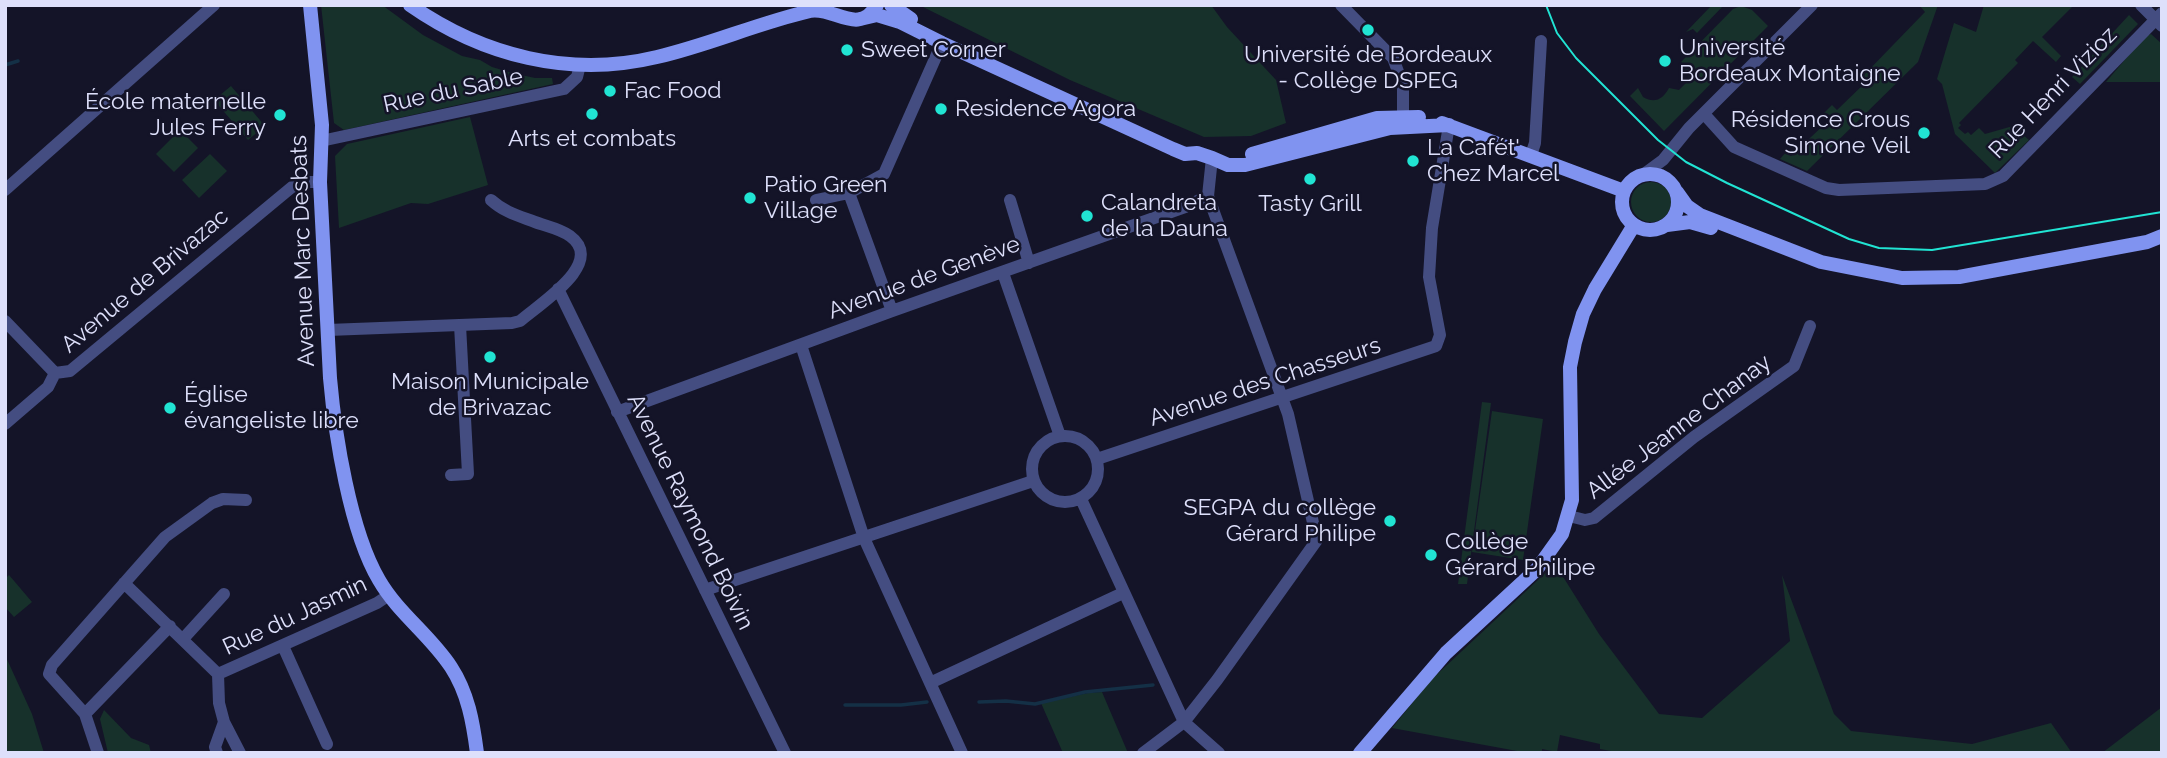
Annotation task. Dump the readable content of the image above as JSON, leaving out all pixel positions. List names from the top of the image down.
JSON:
{
  "streets": {
    "main road": ["Avenue Marc Desbats"],
    "street": [
      "Rue du Sable",
      "Rue Henri Vizioz",
      "Avenue de Genève",
      "Avenue de Brivazac",
      "Avenue des Chasseurs",
      "Allée Jeanne Chanay",
      "Avenue Raymond Boivin",
      "Rue du Jasmin"
    ]
  },
  "crossings": [
    ["Rue du Sable", "Avenue Marc Desbats"],
    ["Avenue Marc Desbats", "Avenue de Brivazac"],
    ["Avenue Marc Desbats", "Rue du Jasmin"],
    ["Avenue de Genève", "Avenue Raymond Boivin"]
  ],
  "places": [
    "Université de Bordeaux - Collège DSPEG",
    "Sweet Corner",
    "Université Bordeaux Montaigne",
    "Fac Food",
    "Residence Agora",
    "Arts et combats",
    "École maternelle Jules Ferry",
    "Résidence Crous Simone Veil",
    "La Cafét' Chez Marcel",
    "Tasty Grill",
    "Patio Green Village",
    "Calandreta de la Dauna",
    "Maison Municipale de Brivazac",
    "Église évangeliste libre",
    "SEGPA du collège Gérard Philipe",
    "Collège Gérard Philipe"
  ]
}
